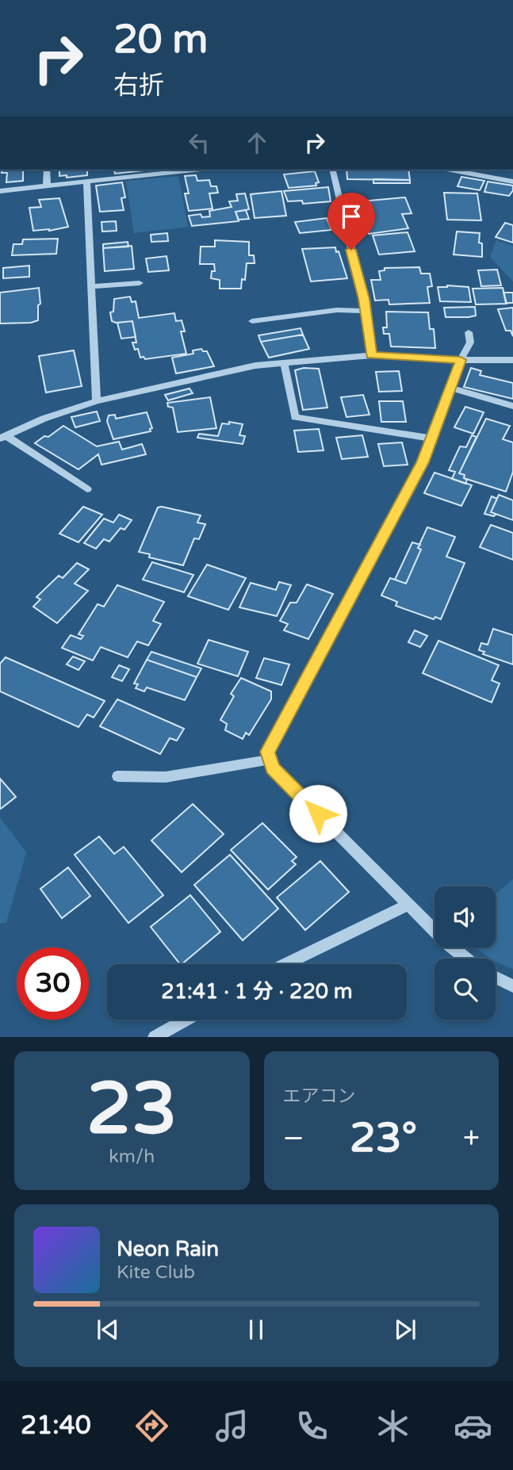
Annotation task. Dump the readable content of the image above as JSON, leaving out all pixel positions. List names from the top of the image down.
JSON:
{
  "page": {
    "turn": ["20 m", "右折"],
    "limit": "30",
    "trip": "21:41 · 1 分 · 220 m",
    "tile": [
      ["23", "km/h"],
      "エアコン"
    ],
    "heat": ["−", "23°", "+"],
    "song": ["Neon Rain", "Kite Club"],
    "tabs": "21:40"
  }
}
